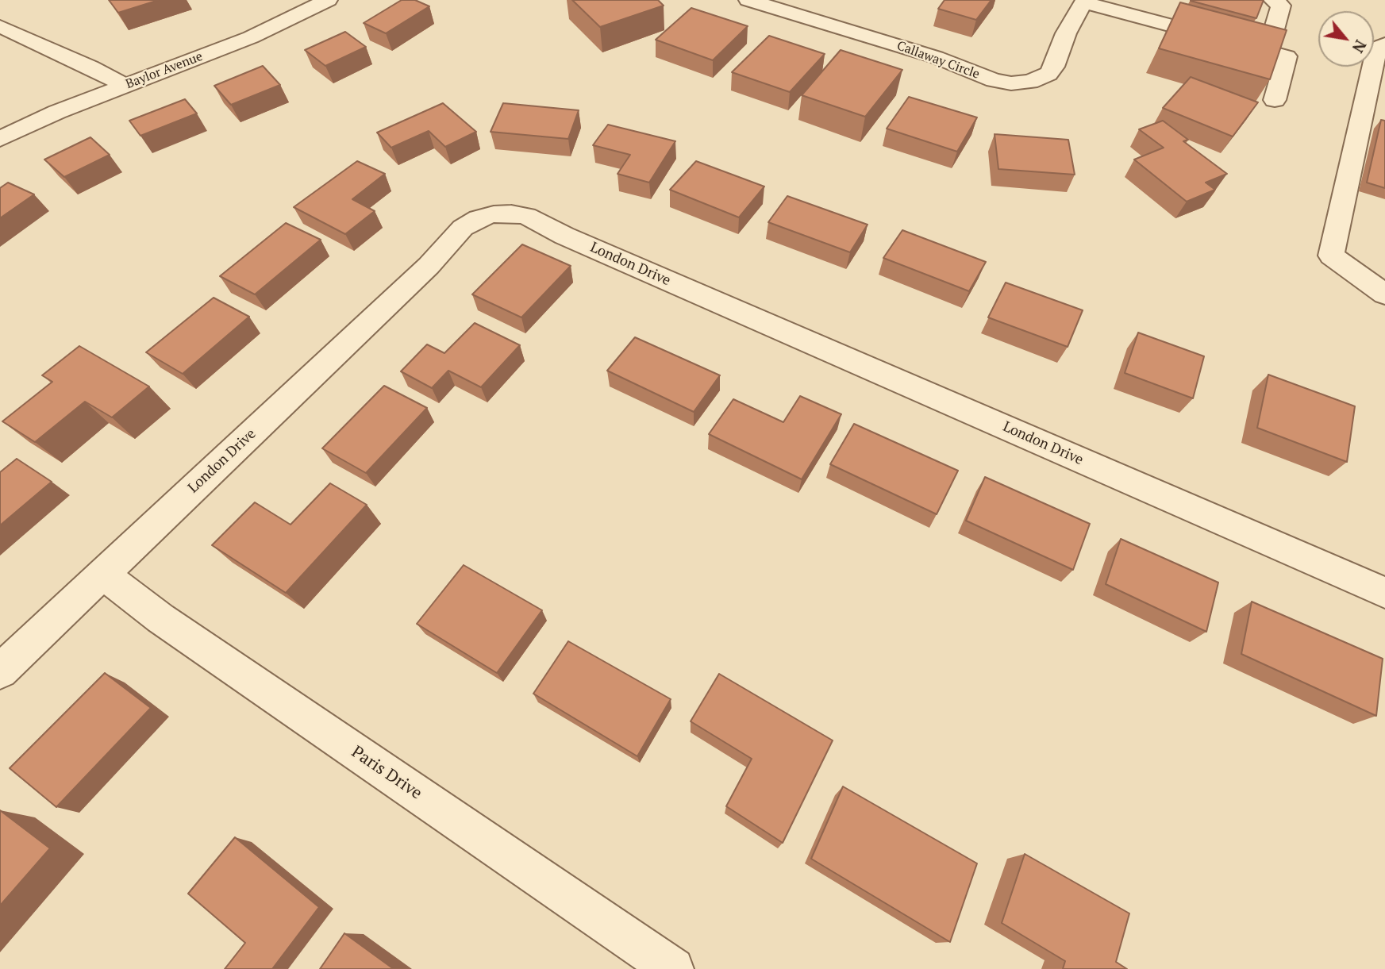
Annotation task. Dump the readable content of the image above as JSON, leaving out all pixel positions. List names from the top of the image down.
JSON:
{
  "streets": {
    "street": [
      "Callaway Circle",
      "Baylor Avenue",
      "London Drive",
      "Paris Drive"
    ]
  },
  "crossings": [
    ["London Drive", "Paris Drive"]
  ],
  "north": "bottom right"
}
